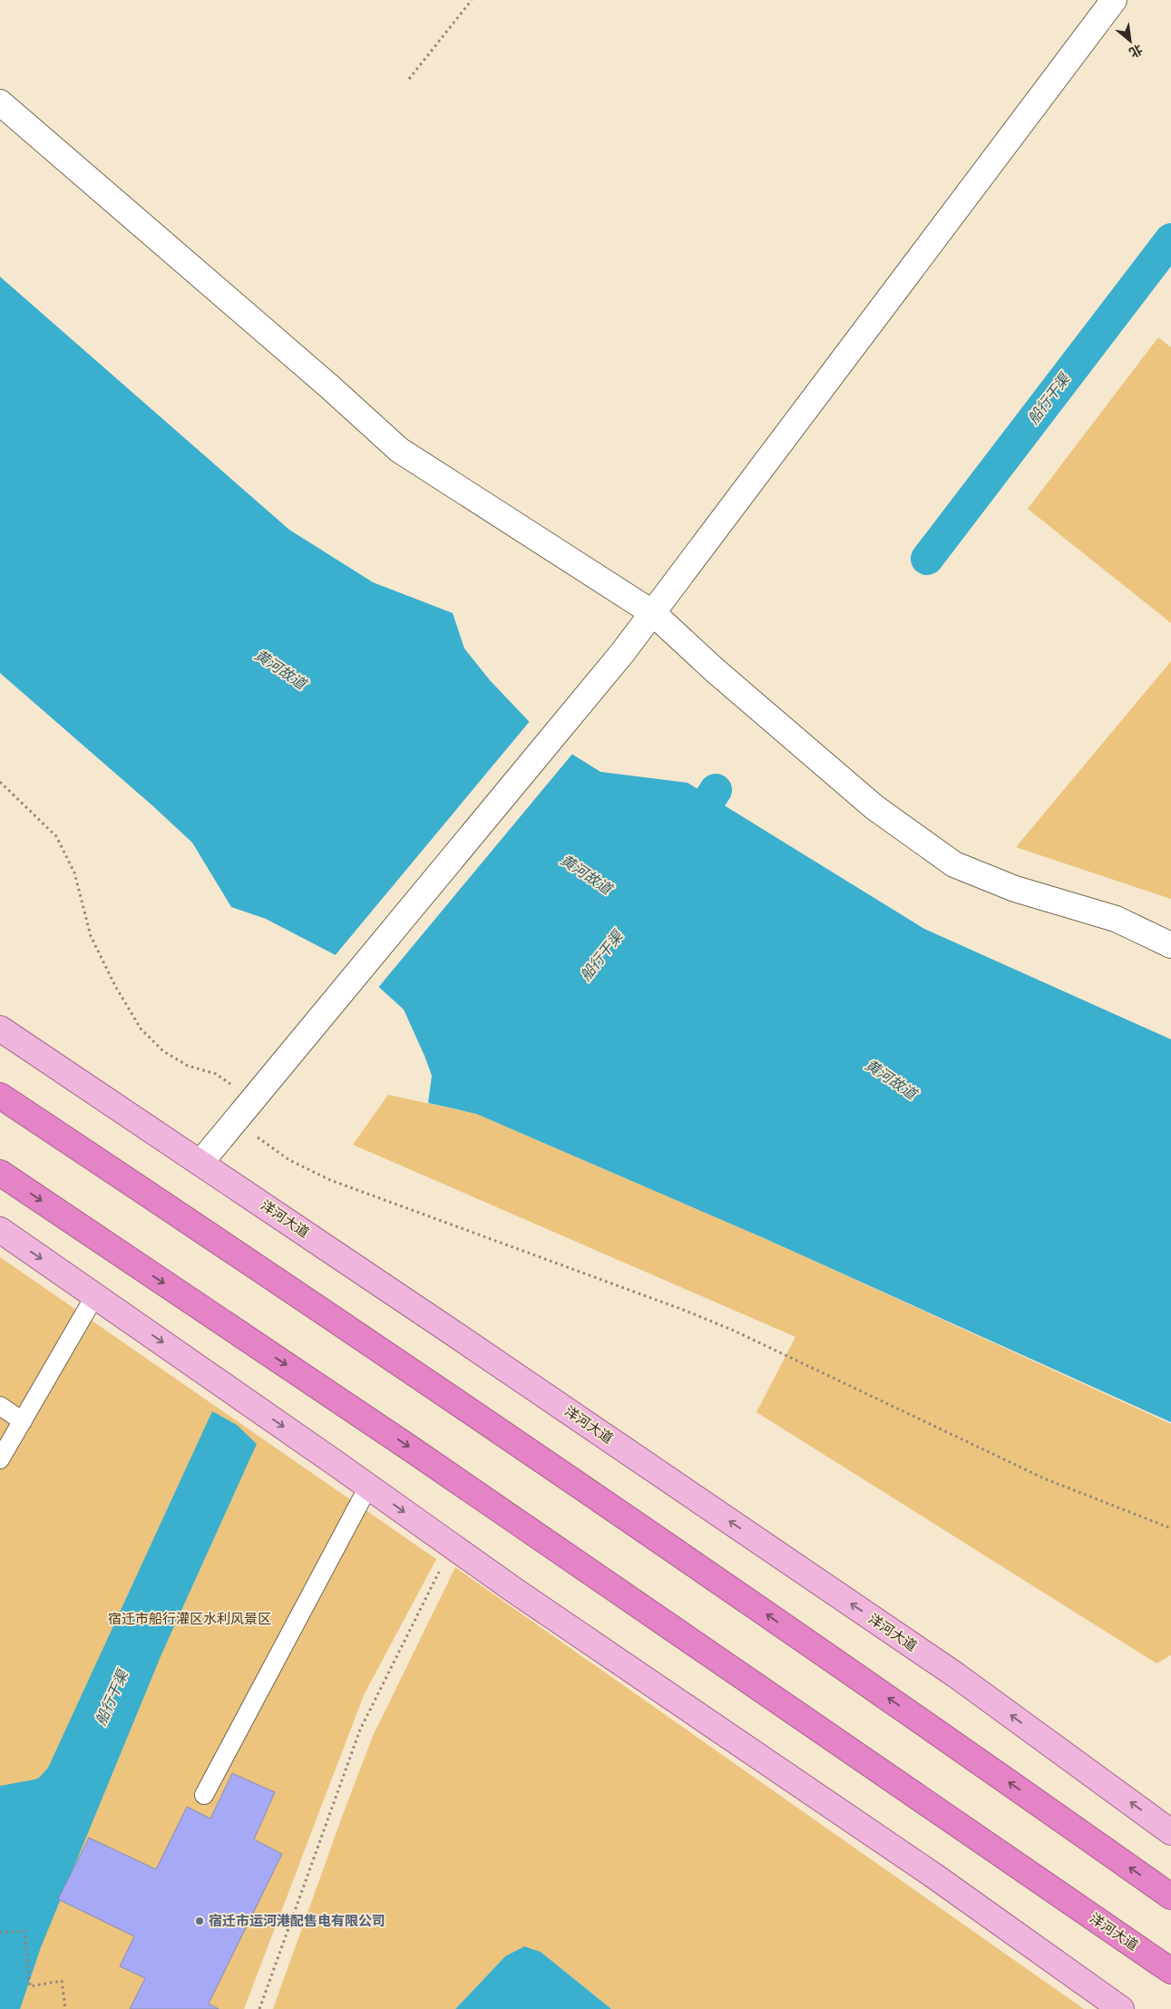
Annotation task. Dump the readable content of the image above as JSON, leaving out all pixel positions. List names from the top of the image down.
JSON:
{
  "streets": {
    "highway": ["洋河大道"]
  },
  "water": ["船行干渠", "黄河故道"],
  "parks": ["宿迁市船行灌区水利风景区"],
  "places": ["宿迁市运河港配售电有限公司"],
  "north": "bottom right"
}
